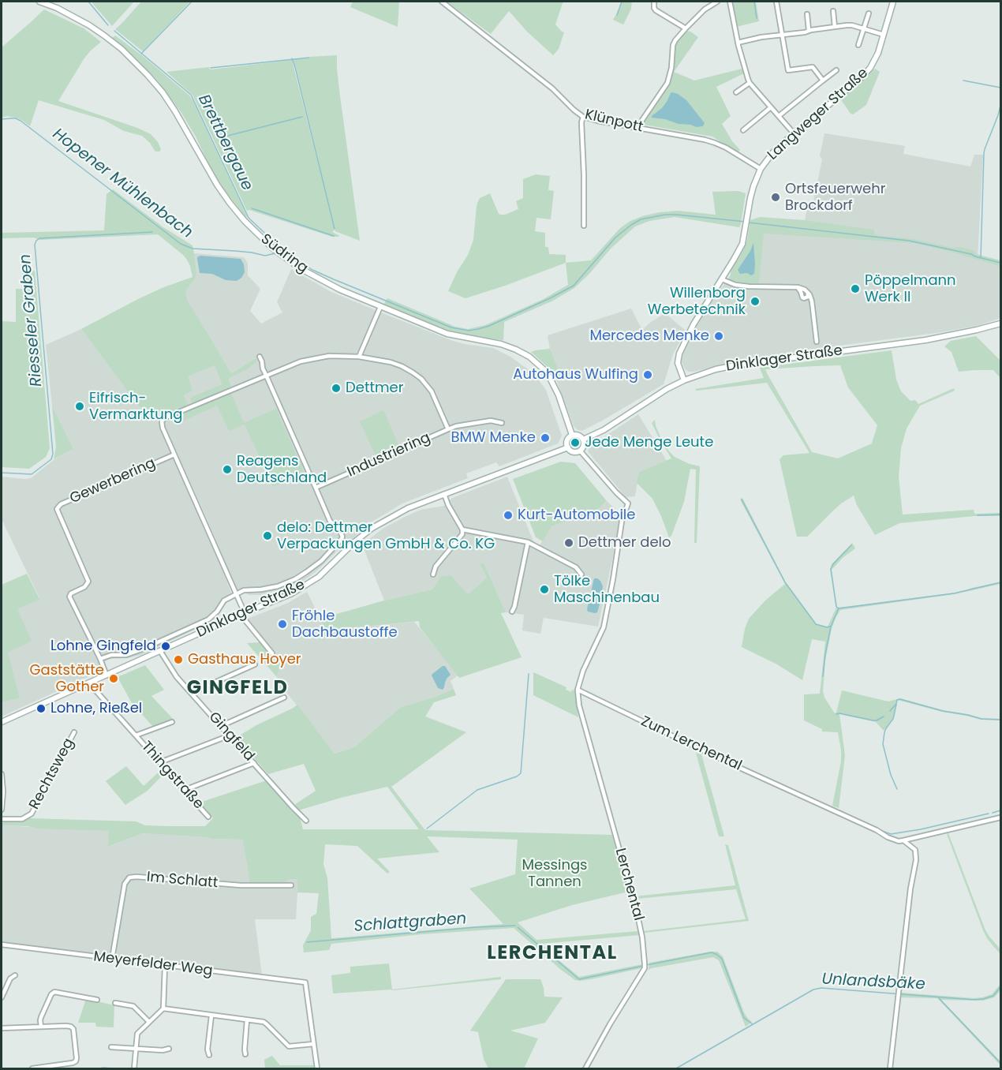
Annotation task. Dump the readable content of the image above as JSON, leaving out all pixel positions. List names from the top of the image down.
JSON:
{
  "streets": {
    "main road": ["Langweger Straße", "Südring", "Dinklager Straße"],
    "street": [
      "Klünpott",
      "Industriering",
      "Gewerbering",
      "Gingfeld",
      "Zum Lerchental",
      "Rechtsweg",
      "Thingstraße",
      "Im Schlatt",
      "Lerchental",
      "Meyerfelder Weg"
    ]
  },
  "crossings": [
    ["Langweger Straße", "Klünpott"],
    ["Langweger Straße", "Dinklager Straße"],
    ["Südring", "Dinklager Straße"],
    ["Dinklager Straße", "Gewerbering"],
    ["Dinklager Straße", "Gingfeld"],
    ["Dinklager Straße", "Thingstraße"],
    ["Industriering", "Gewerbering"],
    ["Zum Lerchental", "Lerchental"],
    ["Im Schlatt", "Meyerfelder Weg"]
  ],
  "districts": ["GINGFELD", "LERCHENTAL"],
  "water": [
    "Brettbergaue",
    "Hopener Mühlenbach",
    "Riesseler Graben",
    "Schlattgraben",
    "Unlandsbäke"
  ],
  "parks": ["Messings Tannen"],
  "places": [
    "Ortsfeuerwehr Brockdorf",
    "Pöppelmann Werk II",
    "Willenborg Werbetechnik",
    "Mercedes Menke",
    "Autohaus Wulfing",
    "Dettmer",
    "Eifrisch- Vermarktung",
    "BMW Menke",
    "Jede Menge Leute",
    "Reagens Deutschland",
    "Kurt-Automobile",
    "delo: Dettmer Verpackungen GmbH & Co. KG",
    "Dettmer delo",
    "Tölke Maschinenbau",
    "Fröhle Dachbaustoffe",
    "Lohne Gingfeld",
    "Gasthaus Hoyer",
    "Gaststätte Gother",
    "Lohne, Rießel"
  ]
}
